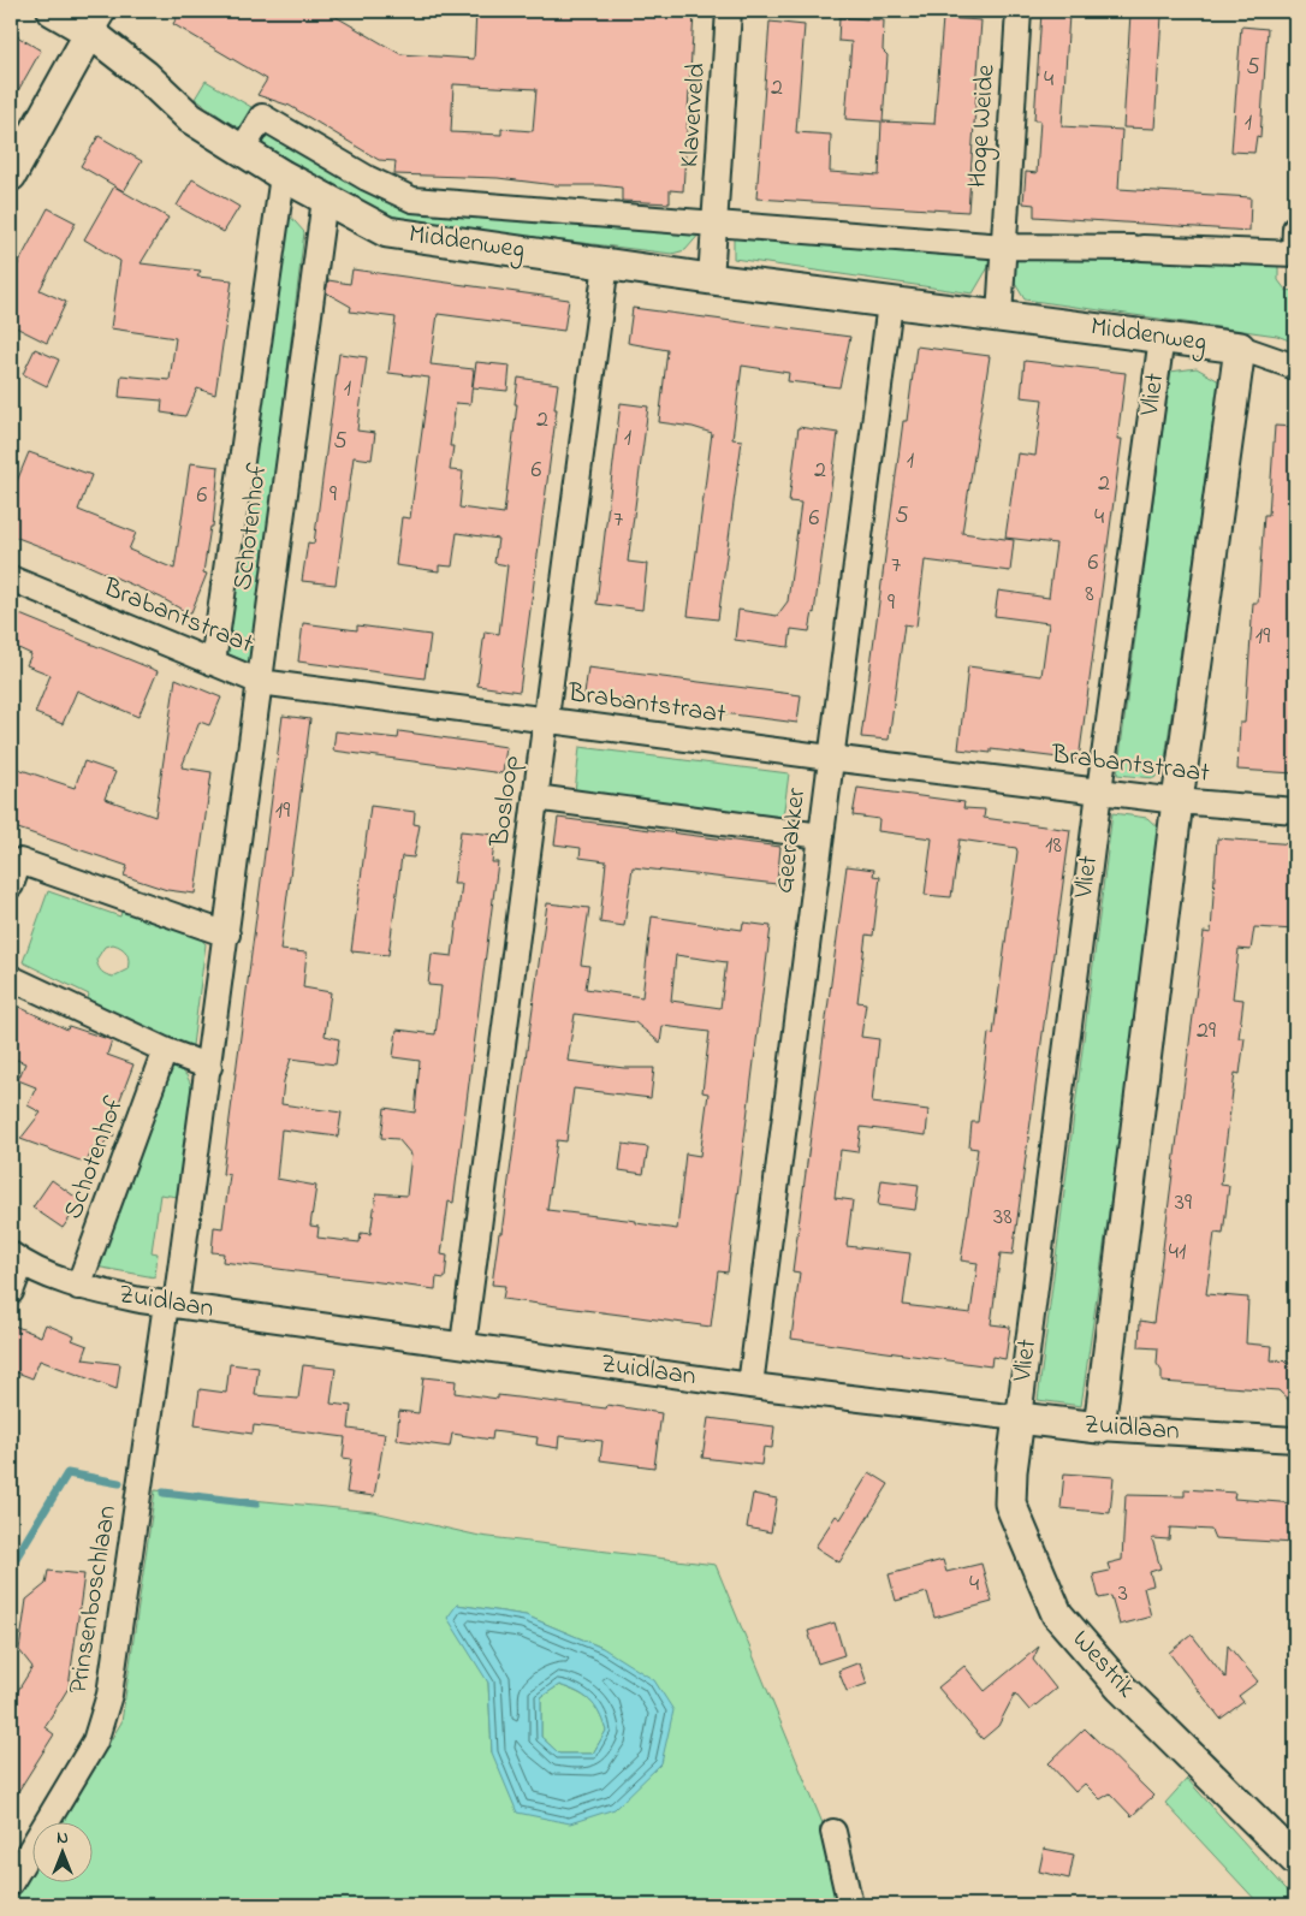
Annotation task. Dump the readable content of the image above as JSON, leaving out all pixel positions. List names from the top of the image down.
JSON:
{
  "streets": {
    "street": [
      "Klaverveld",
      "Hoge Weide",
      "Middenweg",
      "Vliet",
      "Schotenhof",
      "Brabantstraat",
      "Bosloop",
      "Geerakker",
      "Zuidlaan",
      "Prinsenboschlaan",
      "Westrik"
    ]
  },
  "crossings": [
    ["Klaverveld", "Middenweg"],
    ["Hoge Weide", "Middenweg"],
    ["Middenweg", "Vliet"],
    ["Middenweg", "Schotenhof"],
    ["Middenweg", "Bosloop"],
    ["Middenweg", "Geerakker"],
    ["Vliet", "Brabantstraat"],
    ["Vliet", "Zuidlaan"],
    ["Vliet", "Westrik"],
    ["Schotenhof", "Brabantstraat"],
    ["Schotenhof", "Zuidlaan"],
    ["Schotenhof", "Prinsenboschlaan"],
    ["Brabantstraat", "Bosloop"],
    ["Brabantstraat", "Geerakker"],
    ["Bosloop", "Zuidlaan"],
    ["Geerakker", "Zuidlaan"],
    ["Zuidlaan", "Prinsenboschlaan"],
    ["Zuidlaan", "Westrik"]
  ],
  "house_numbers": [
    "5",
    "4",
    "2",
    "1",
    "1",
    "2",
    "1",
    "5",
    "1",
    "6",
    "2",
    "2",
    "9",
    "6",
    "5",
    "4",
    "6",
    "7",
    "6",
    "7",
    "8",
    "9",
    "19",
    "19",
    "18",
    "29",
    "39",
    "38",
    "41",
    "4",
    "3"
  ],
  "north": "top"
}
